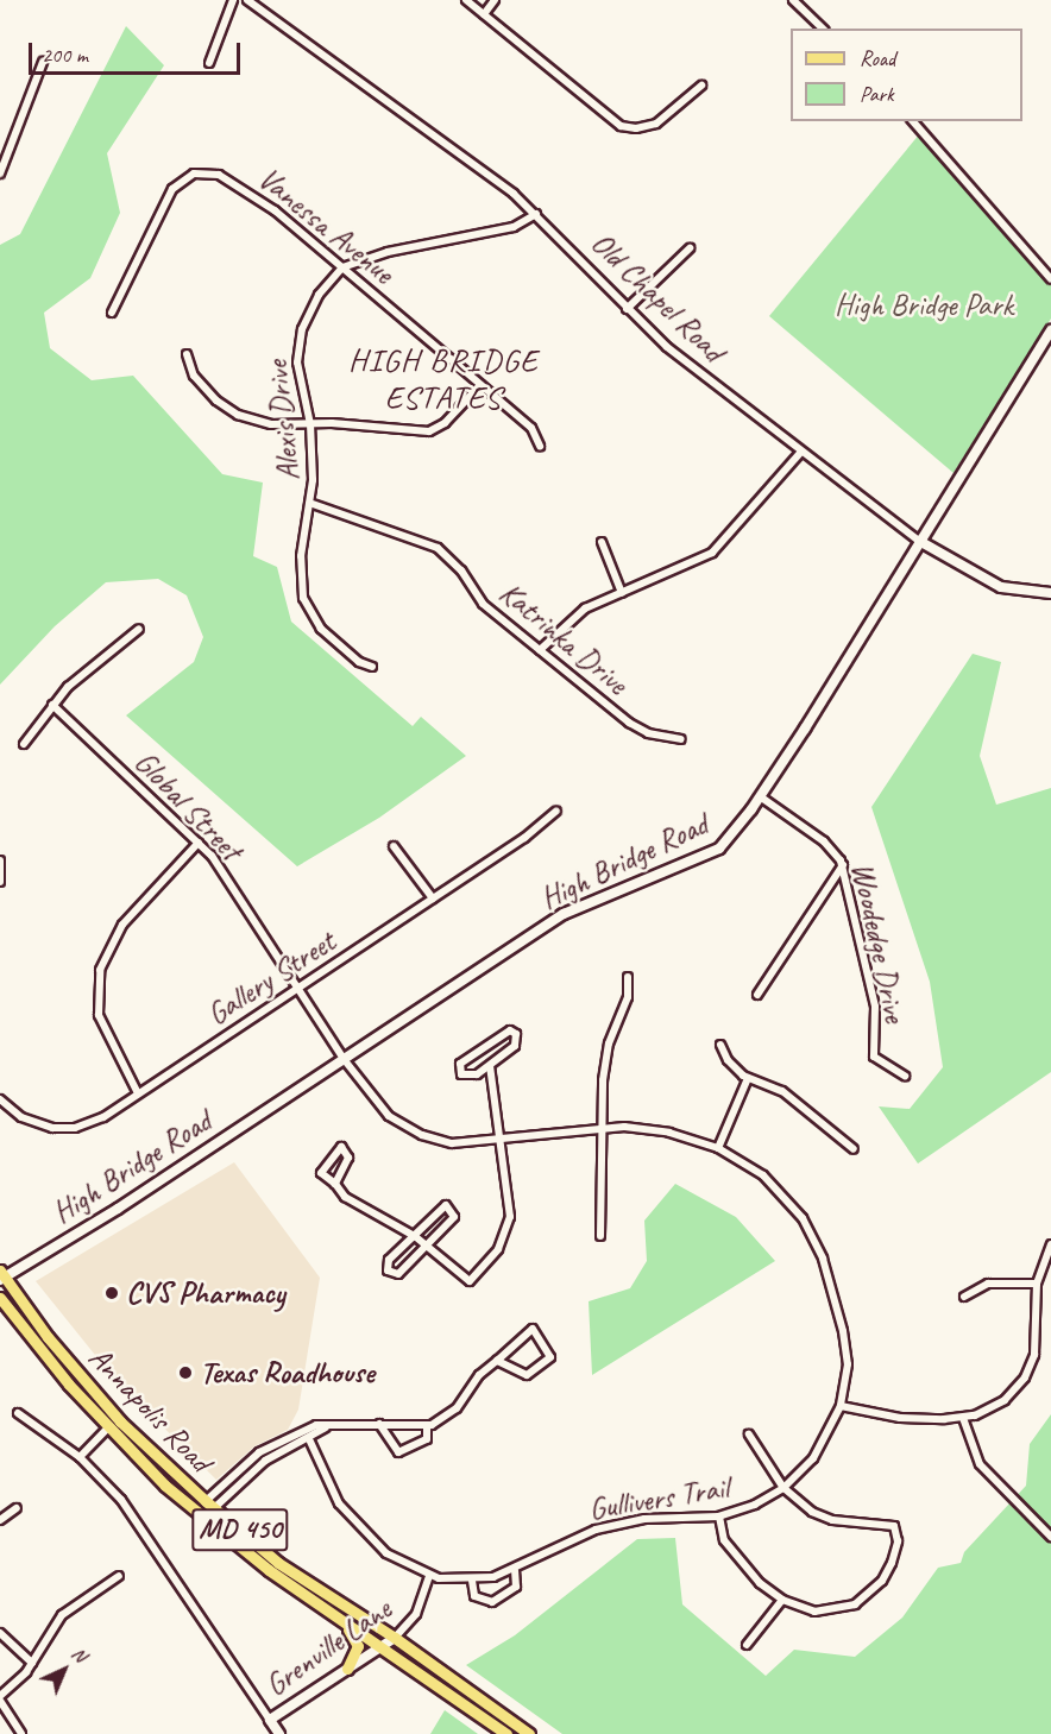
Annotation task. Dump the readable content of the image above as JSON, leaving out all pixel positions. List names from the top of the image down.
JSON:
{
  "streets": {
    "main road": ["Annapolis Road", "MD 450"],
    "street": [
      "Vanessa Avenue",
      "Old Chapel Road",
      "Alexis Drive",
      "Katrinka Drive",
      "Global Street",
      "High Bridge Road",
      "Woodedge Drive",
      "Gallery Street",
      "Gullivers Trail",
      "Grenville Lane"
    ]
  },
  "crossings": [
    ["Vanessa Avenue", "Alexis Drive"],
    ["Old Chapel Road", "High Bridge Road"],
    ["Alexis Drive", "Katrinka Drive"],
    ["Global Street", "High Bridge Road"],
    ["Global Street", "Gallery Street"],
    ["Global Street", "Gullivers Trail"],
    ["High Bridge Road", "Woodedge Drive"],
    ["High Bridge Road", "Annapolis Road"],
    ["High Bridge Road", "Gullivers Trail"],
    ["Annapolis Road", "Grenville Lane"],
    ["Gullivers Trail", "Grenville Lane"]
  ],
  "districts": ["HIGH BRIDGE ESTATES"],
  "parks": ["High Bridge Park"],
  "places": ["CVS Pharmacy", "Texas Roadhouse"],
  "legend": ["Road", "Park"],
  "scale_bar": "200 m",
  "north": "top right"
}
